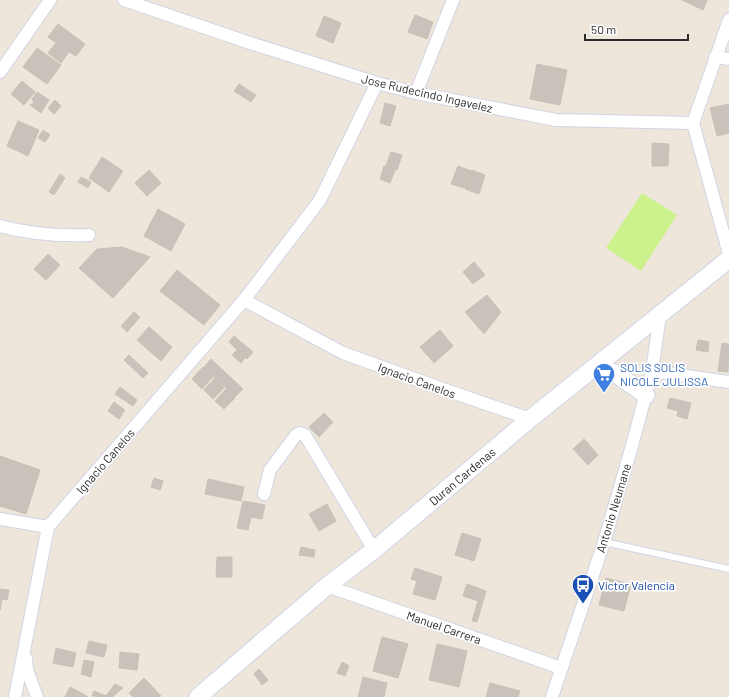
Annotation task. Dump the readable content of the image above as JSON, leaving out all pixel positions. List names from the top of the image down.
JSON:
{
  "streets": {
    "street": [
      "Jose Rudecindo Ingavelez",
      "Ignacio Canelos",
      "Duran Cardenas",
      "Antonio Neumane",
      "Manuel Carrera"
    ]
  },
  "crossings": [
    ["Jose Rudecindo Ingavelez", "Ignacio Canelos"],
    ["Ignacio Canelos", "Duran Cardenas"],
    ["Duran Cardenas", "Antonio Neumane"],
    ["Duran Cardenas", "Manuel Carrera"],
    ["Antonio Neumane", "Manuel Carrera"]
  ],
  "places": {
    "supermarket": ["SOLIS SOLIS NICOLE JULISSA"],
    "bus stop": ["Víctor Valencia"]
  },
  "scale_bar": "50 m"
}
